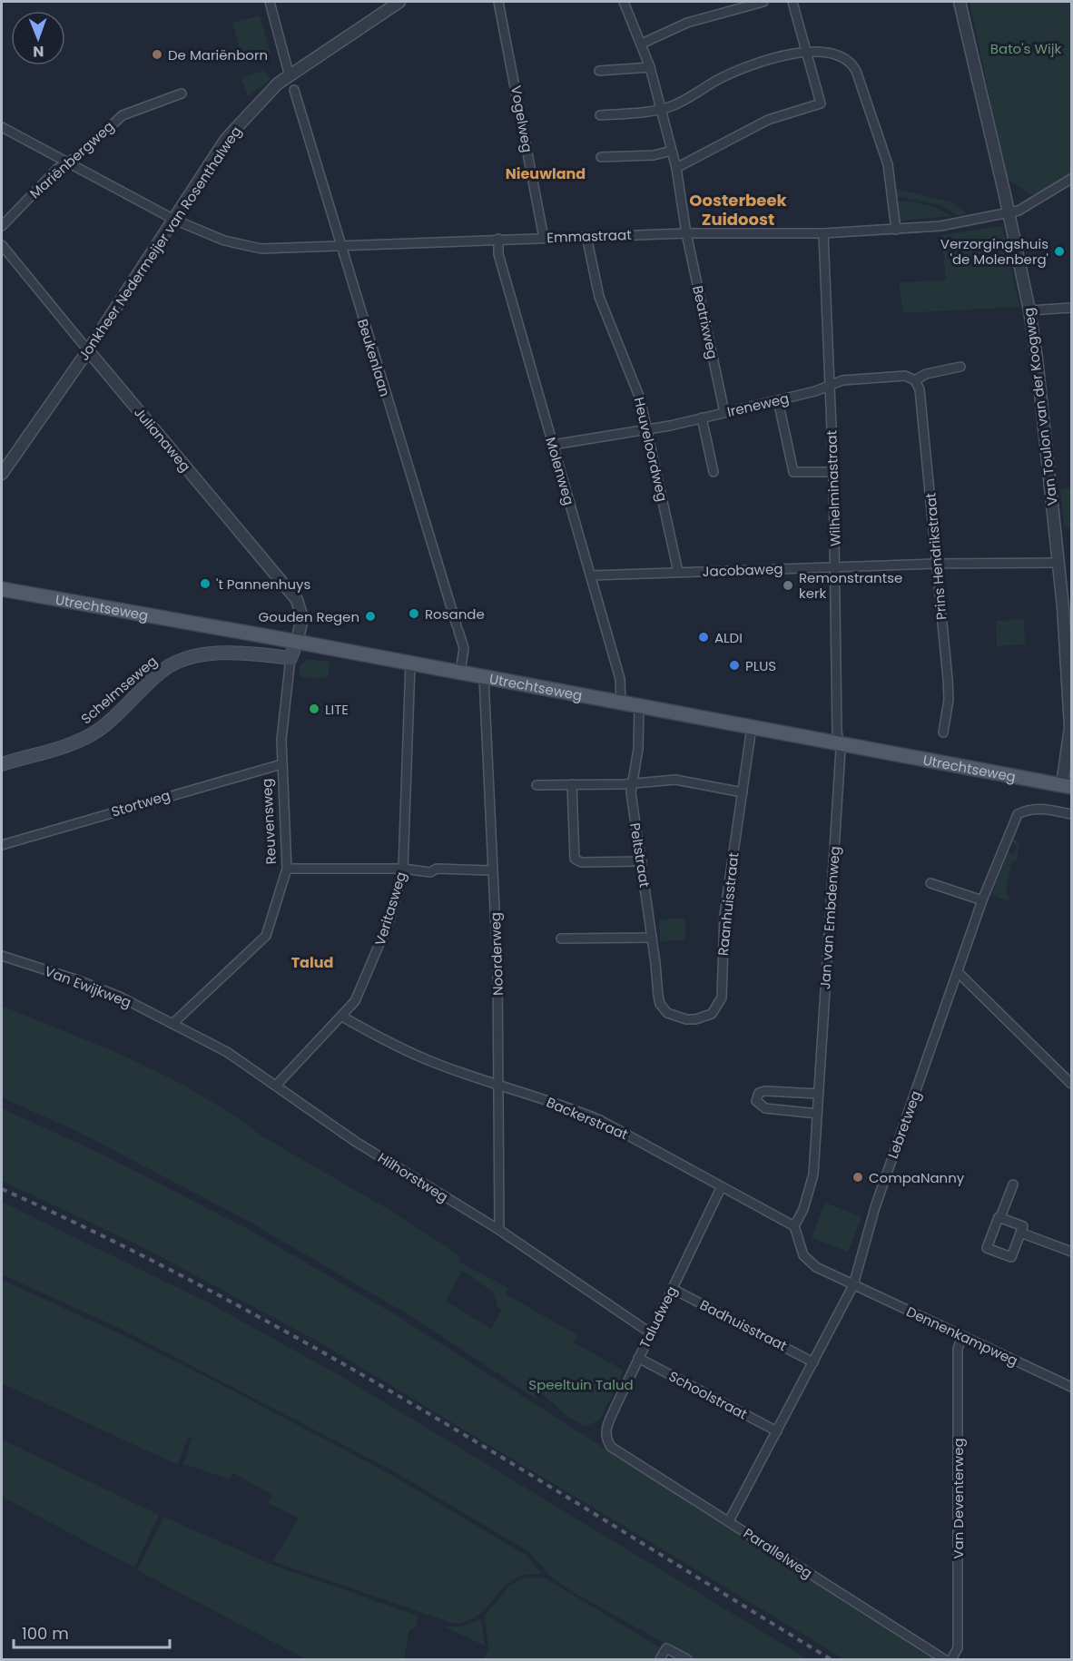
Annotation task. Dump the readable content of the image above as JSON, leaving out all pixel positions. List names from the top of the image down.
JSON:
{
  "streets": {
    "main road": ["Utrechtseweg", "Schelmseweg", "Reuvensweg"],
    "street": [
      "Vogelweg",
      "Mariënbergweg",
      "Emmastraat",
      "Jonkheer Nedermeijer van Rosenthalweg",
      "Beatrixweg",
      "Beukenlaan",
      "Ireneweg",
      "Van Toulon van der Koogweg",
      "Julianaweg",
      "Heuveloordweg",
      "Molenweg",
      "Wilhelminastraat",
      "Prins Hendrikstraat",
      "Jacobaweg",
      "Stortweg",
      "Peltstraat",
      "Raanhuisstraat",
      "Veritasweg",
      "Jan van Embdenweg",
      "Noorderweg",
      "Van Ewijkweg",
      "Backerstraat",
      "Lebretweg",
      "Hilhorstweg",
      "Taludweg",
      "Badhuisstraat",
      "Dennenkampweg",
      "Schoolstraat",
      "Van Deventerweg",
      "Parallelweg"
    ]
  },
  "crossings": [
    ["Vogelweg", "Emmastraat"],
    ["Mariënbergweg", "Emmastraat"],
    ["Emmastraat", "Jonkheer Nedermeijer van Rosenthalweg"],
    ["Emmastraat", "Beatrixweg"],
    ["Emmastraat", "Beukenlaan"],
    ["Emmastraat", "Van Toulon van der Koogweg"],
    ["Emmastraat", "Heuveloordweg"],
    ["Emmastraat", "Molenweg"],
    ["Emmastraat", "Wilhelminastraat"],
    ["Jonkheer Nedermeijer van Rosenthalweg", "Julianaweg"],
    ["Beatrixweg", "Ireneweg"],
    ["Beukenlaan", "Utrechtseweg"],
    ["Ireneweg", "Heuveloordweg"],
    ["Ireneweg", "Molenweg"],
    ["Ireneweg", "Wilhelminastraat"],
    ["Ireneweg", "Prins Hendrikstraat"],
    ["Van Toulon van der Koogweg", "Jacobaweg"],
    ["Van Toulon van der Koogweg", "Utrechtseweg"],
    ["Julianaweg", "Utrechtseweg"],
    ["Julianaweg", "Reuvensweg"],
    ["Heuveloordweg", "Jacobaweg"],
    ["Molenweg", "Jacobaweg"],
    ["Molenweg", "Utrechtseweg"],
    ["Wilhelminastraat", "Jacobaweg"],
    ["Wilhelminastraat", "Utrechtseweg"],
    ["Wilhelminastraat", "Jan van Embdenweg"],
    ["Prins Hendrikstraat", "Jacobaweg"],
    ["Utrechtseweg", "Reuvensweg"],
    ["Utrechtseweg", "Peltstraat"],
    ["Utrechtseweg", "Raanhuisstraat"],
    ["Utrechtseweg", "Veritasweg"],
    ["Utrechtseweg", "Jan van Embdenweg"],
    ["Utrechtseweg", "Noorderweg"],
    ["Schelmseweg", "Reuvensweg"],
    ["Stortweg", "Reuvensweg"],
    ["Reuvensweg", "Van Ewijkweg"],
    ["Reuvensweg", "Hilhorstweg"],
    ["Peltstraat", "Raanhuisstraat"],
    ["Veritasweg", "Backerstraat"],
    ["Veritasweg", "Hilhorstweg"],
    ["Jan van Embdenweg", "Backerstraat"],
    ["Jan van Embdenweg", "Dennenkampweg"],
    ["Noorderweg", "Backerstraat"],
    ["Noorderweg", "Hilhorstweg"],
    ["Van Ewijkweg", "Hilhorstweg"],
    ["Backerstraat", "Taludweg"],
    ["Backerstraat", "Dennenkampweg"],
    ["Lebretweg", "Badhuisstraat"],
    ["Lebretweg", "Dennenkampweg"],
    ["Lebretweg", "Schoolstraat"],
    ["Lebretweg", "Parallelweg"],
    ["Hilhorstweg", "Taludweg"],
    ["Taludweg", "Badhuisstraat"],
    ["Taludweg", "Schoolstraat"],
    ["Taludweg", "Parallelweg"],
    ["Dennenkampweg", "Van Deventerweg"]
  ],
  "districts": ["Nieuwland", "Oosterbeek Zuidoost", "Talud"],
  "parks": ["Bato's Wijk", "Speeltuin Talud"],
  "places": [
    "De Mariënborn",
    "Verzorgingshuis 'de Molenberg'",
    "'t Pannenhuys",
    "Remonstrantse kerk",
    "Rosande",
    "Gouden Regen",
    "ALDI",
    "PLUS",
    "LITE",
    "CompaNanny"
  ],
  "scale_bar": "100 m",
  "north": "bottom"
}
